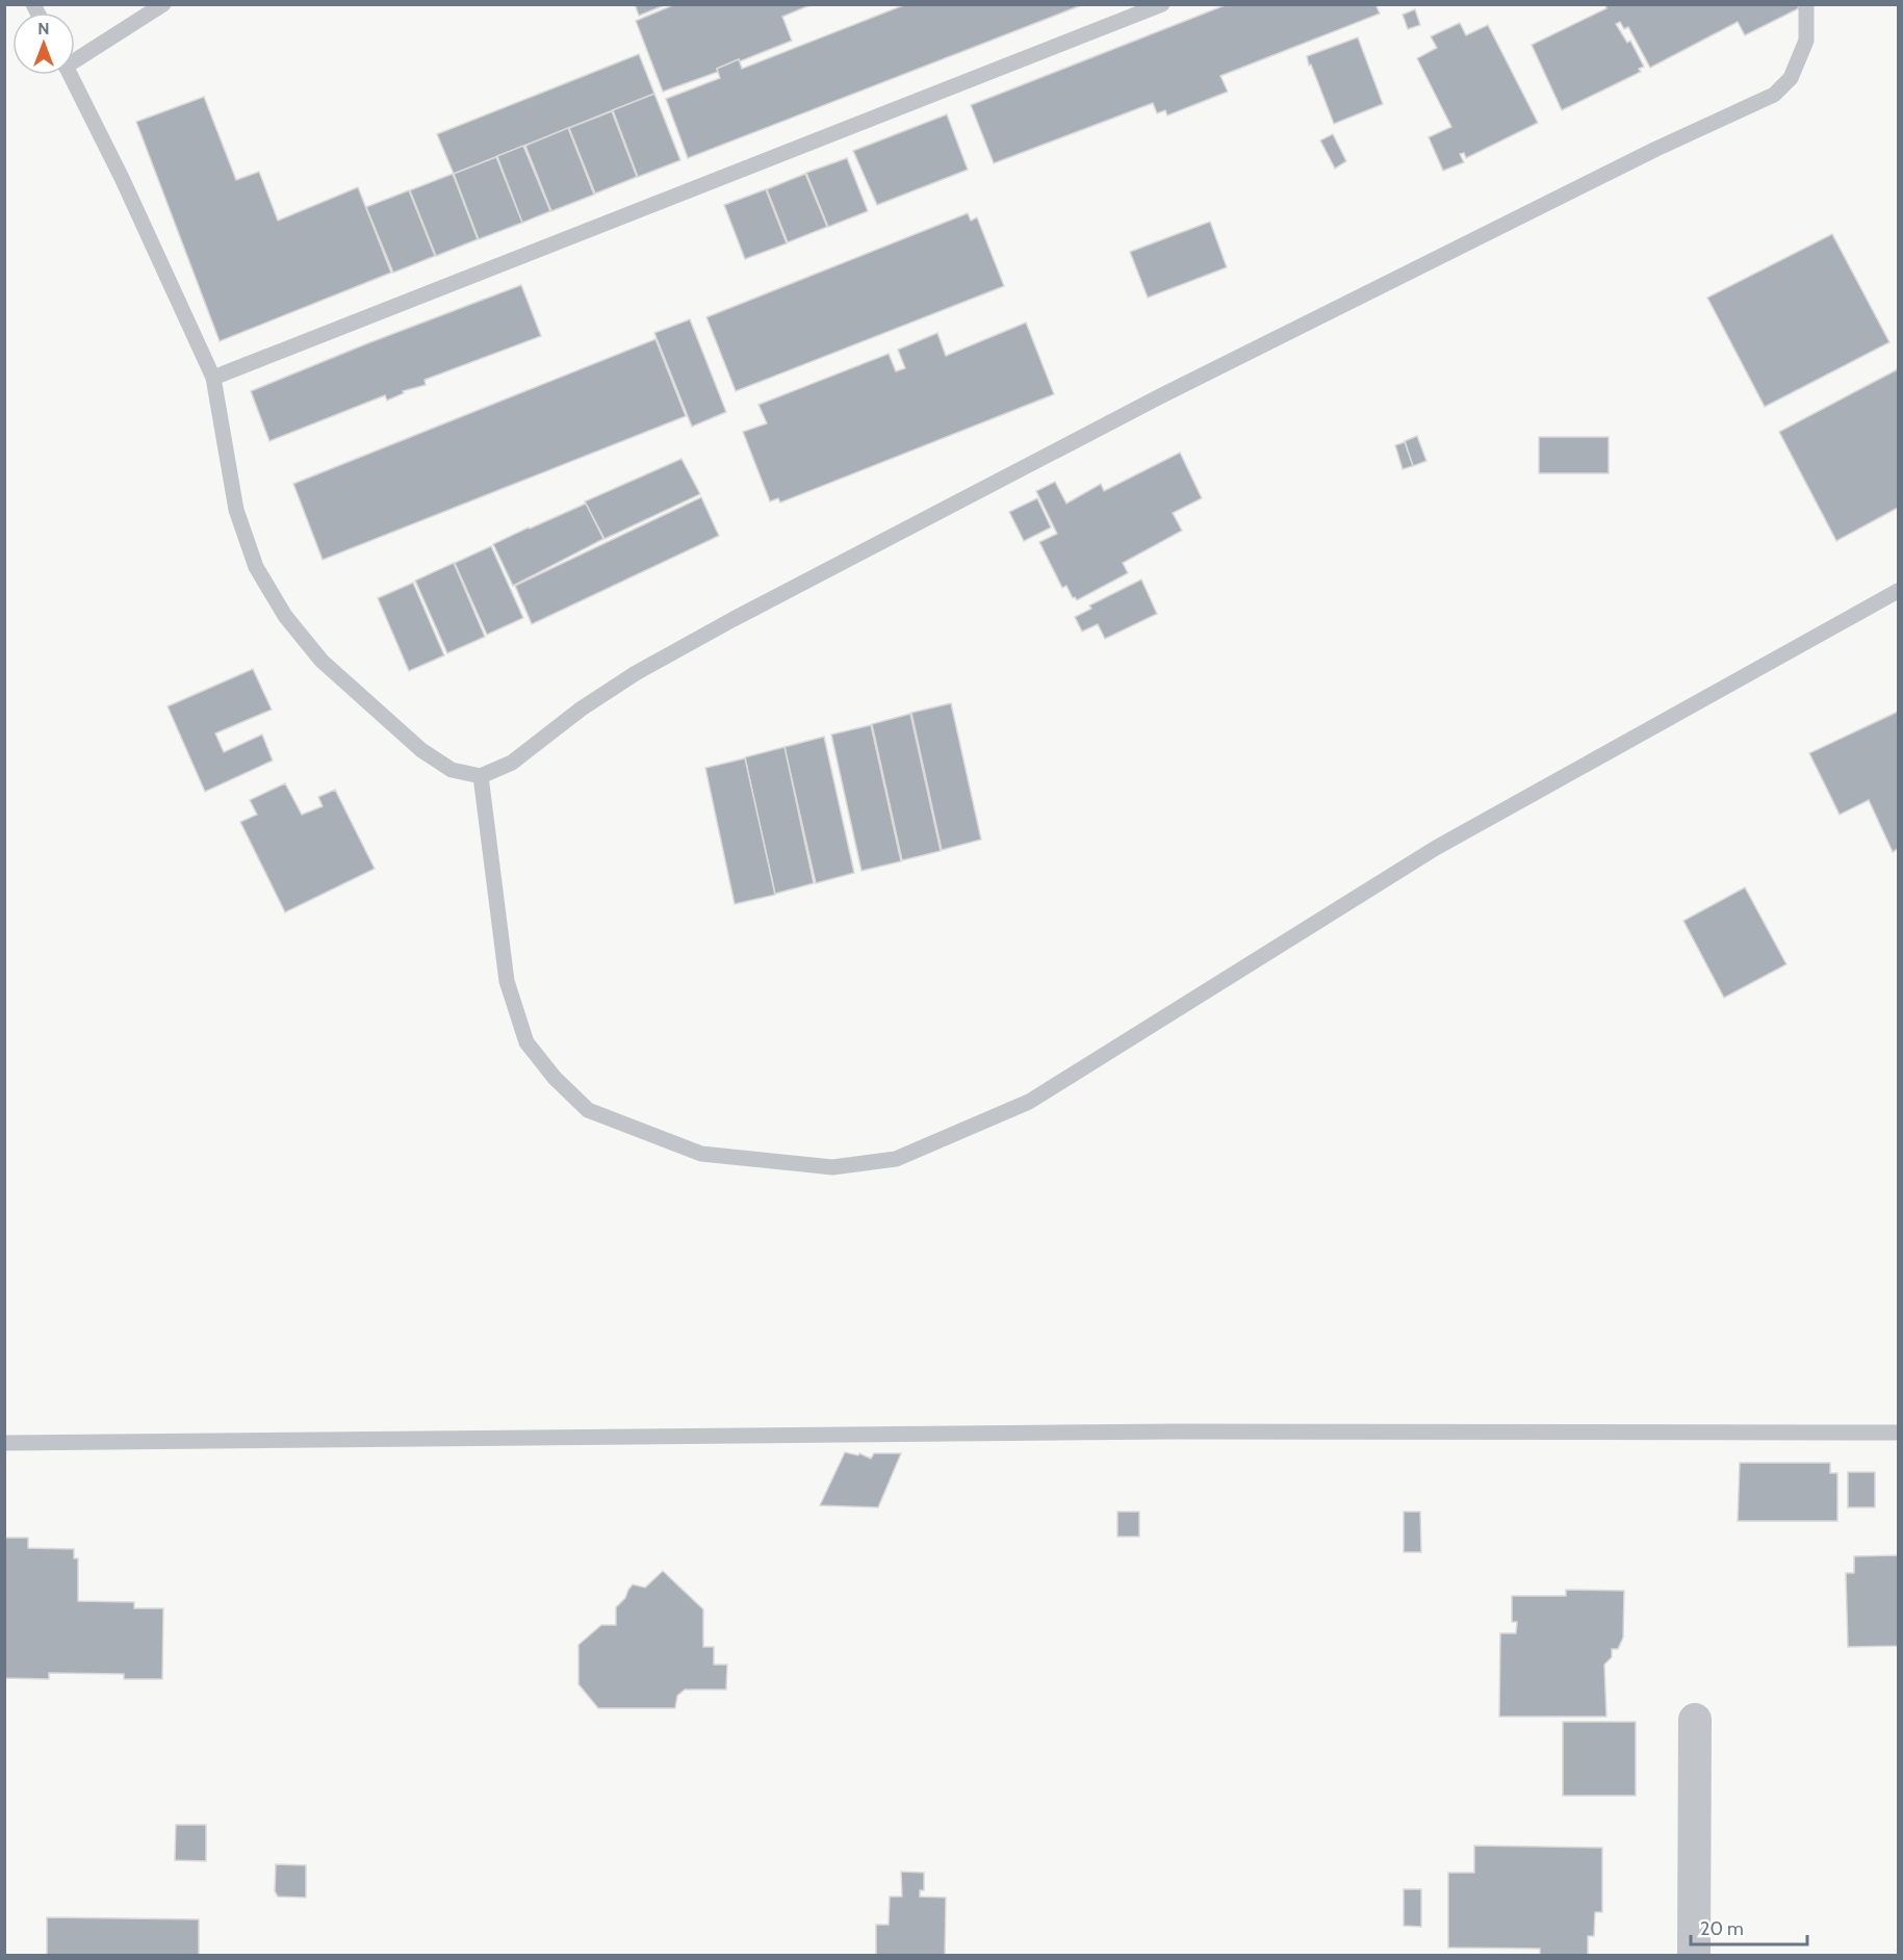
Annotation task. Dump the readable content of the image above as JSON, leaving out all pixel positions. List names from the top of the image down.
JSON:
{
  "scale_bar": "20 m",
  "north": "top"
}
